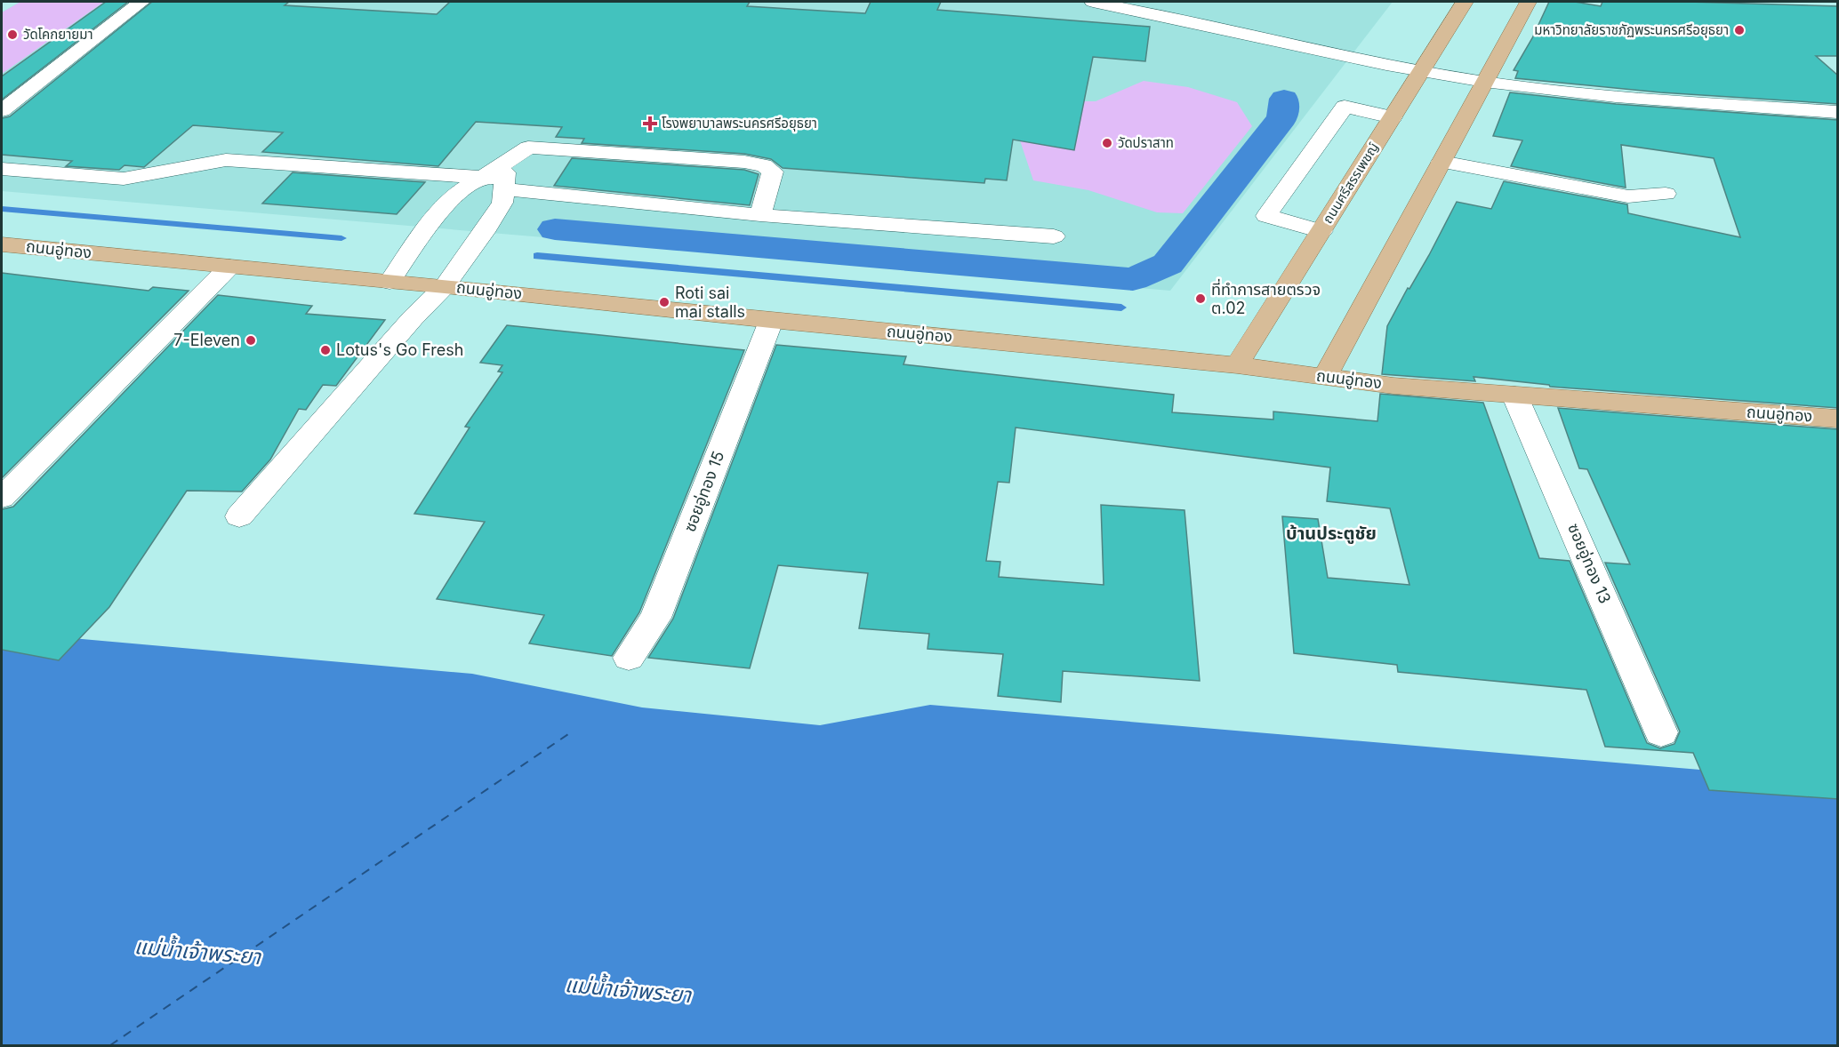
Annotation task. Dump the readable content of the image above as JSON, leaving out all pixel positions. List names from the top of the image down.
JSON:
{
  "streets": {
    "main road": ["ถนนศรีสรรเพชญ์", "ถนนอู่ทอง"],
    "street": ["ซอยอู่ทอง 15", "ซอยอู่ทอง 13"]
  },
  "crossings": [
    ["ถนนศรีสรรเพชญ์", "ถนนอู่ทอง"],
    ["ถนนอู่ทอง", "ซอยอู่ทอง 15"],
    ["ถนนอู่ทอง", "ซอยอู่ทอง 13"]
  ],
  "districts": ["บ้านประตูชัย"],
  "water": ["แม่น้ำเจ้าพระยา"],
  "places": {
    "other": [
      "มหาวิทยาลัยราชภัฏพระนครศรีอยุธยา",
      "วัดโคกยายมา",
      "วัดปราสาท",
      "ที่ทำการสายตรวจ ต.02",
      "Roti sai mai stalls",
      "7-Eleven",
      "Lotus's Go Fresh"
    ],
    "health": ["โรงพยาบาลพระนครศรีอยุธยา"]
  }
}
